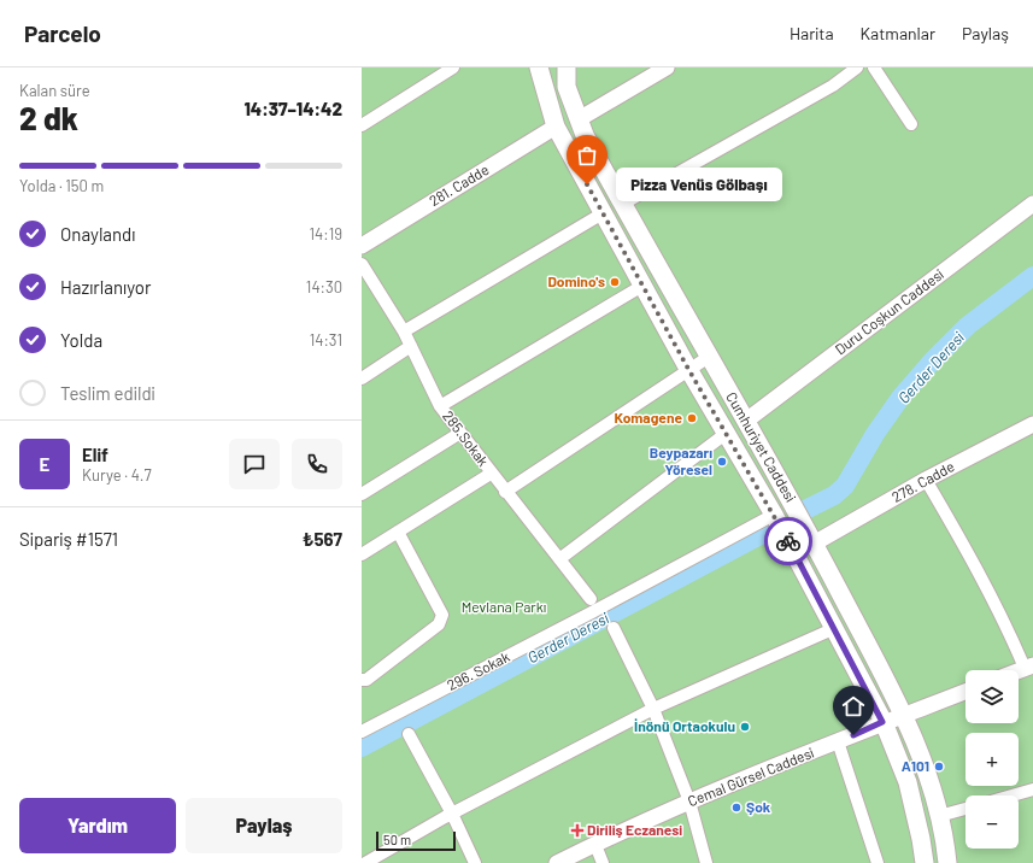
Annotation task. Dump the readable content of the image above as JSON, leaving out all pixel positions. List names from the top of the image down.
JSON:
{
  "streets": {
    "main road": ["Cumhuriyet Caddesi"],
    "street": [
      "281. Cadde",
      "Duru Coşkun Caddesi",
      "285.Sokak",
      "278. Cadde",
      "296. Sokak",
      "Cemal Gürsel Caddesi"
    ]
  },
  "crossings": [
    ["281. Cadde", "Cumhuriyet Caddesi"],
    ["Duru Coşkun Caddesi", "Cumhuriyet Caddesi"],
    ["Cumhuriyet Caddesi", "278. Cadde"],
    ["Cumhuriyet Caddesi", "296. Sokak"],
    ["Cumhuriyet Caddesi", "Cemal Gürsel Caddesi"]
  ],
  "water": ["Gerder Deresi"],
  "parks": ["Mevlana Parkı"],
  "places": {
    "other": [
      "Pizza Venüs Gölbaşı",
      "Domino's",
      "Komagene",
      "Beypazarı Yöresel",
      "İnönü Ortaokulu",
      "A101",
      "Şok"
    ],
    "health": ["Diriliş Eczanesi"]
  },
  "scale_bar": "50 m",
  "page": {
    "header": "Parcelo",
    "nav": ["Harita", "Katmanlar", "Paylaş"],
    "heading": ["2 dk", "Kalan süre", "14:37–14:42"],
    "panel": [
      "Elif",
      "Kurye · 4.7",
      "Sipariş #1571",
      "₺567"
    ],
    "bar": "Yolda · 150 m",
    "bubble": "Pizza Venüs Gölbaşı",
    "list": [
      ["Onaylandı", "14:19"],
      ["Hazırlanıyor", "14:30"],
      ["Yolda", "14:31"],
      "Teslim edildi"
    ],
    "round": "E",
    "map_buttons": ["+", "−"],
    "buttons": ["Yardım", "Paylaş"],
    "scale": "50 m"
  }
}
